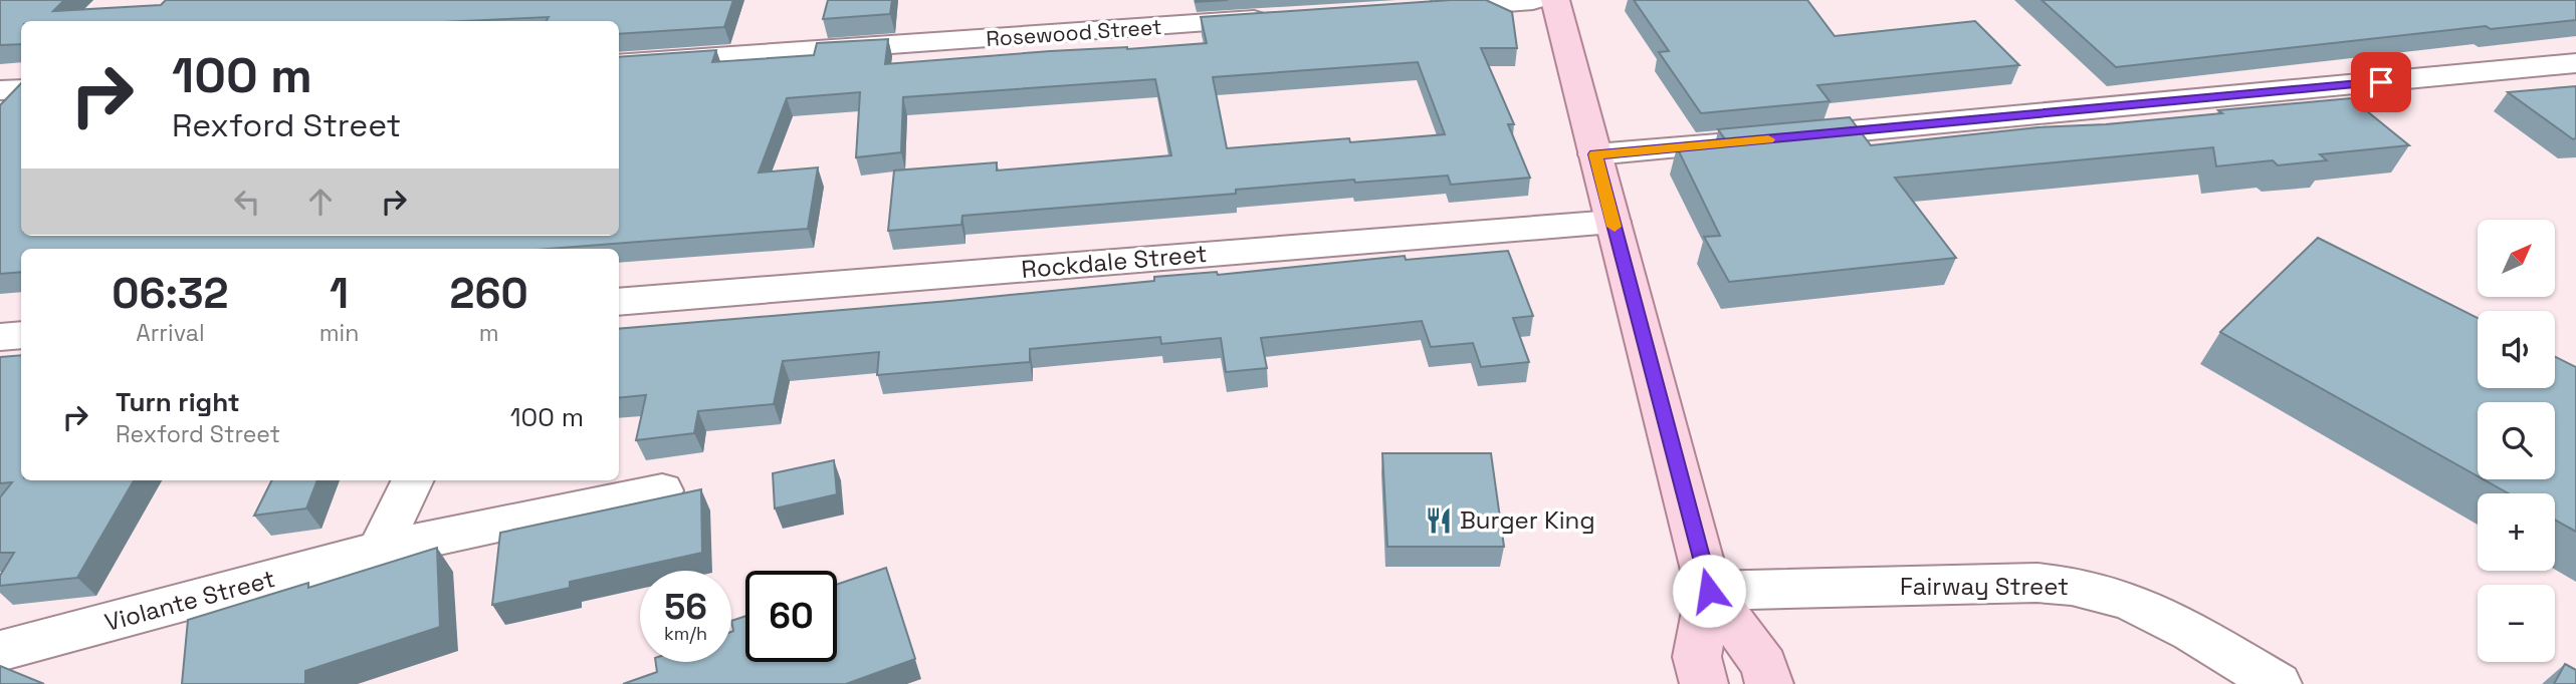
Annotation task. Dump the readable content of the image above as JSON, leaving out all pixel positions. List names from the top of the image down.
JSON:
{
  "streets": {
    "street": [
      "Rosewood Street",
      "Rockdale Street",
      "Fairway Street",
      "Violante Street"
    ]
  },
  "places": {
    "restaurant": ["Burger King"]
  },
  "north": "top right",
  "page": {
    "turn": ["100 m", "Rexford Street"],
    "map_buttons": ["+", "−"],
    "eta": [
      "06:32",
      "Arrival",
      "1",
      "min",
      "260",
      "m"
    ],
    "list": [
      {
        "name": "Turn right",
        "note": "Rexford Street",
        "value": "100 m"
      }
    ],
    "speed": "56 km/h",
    "limit": "60"
  }
}
